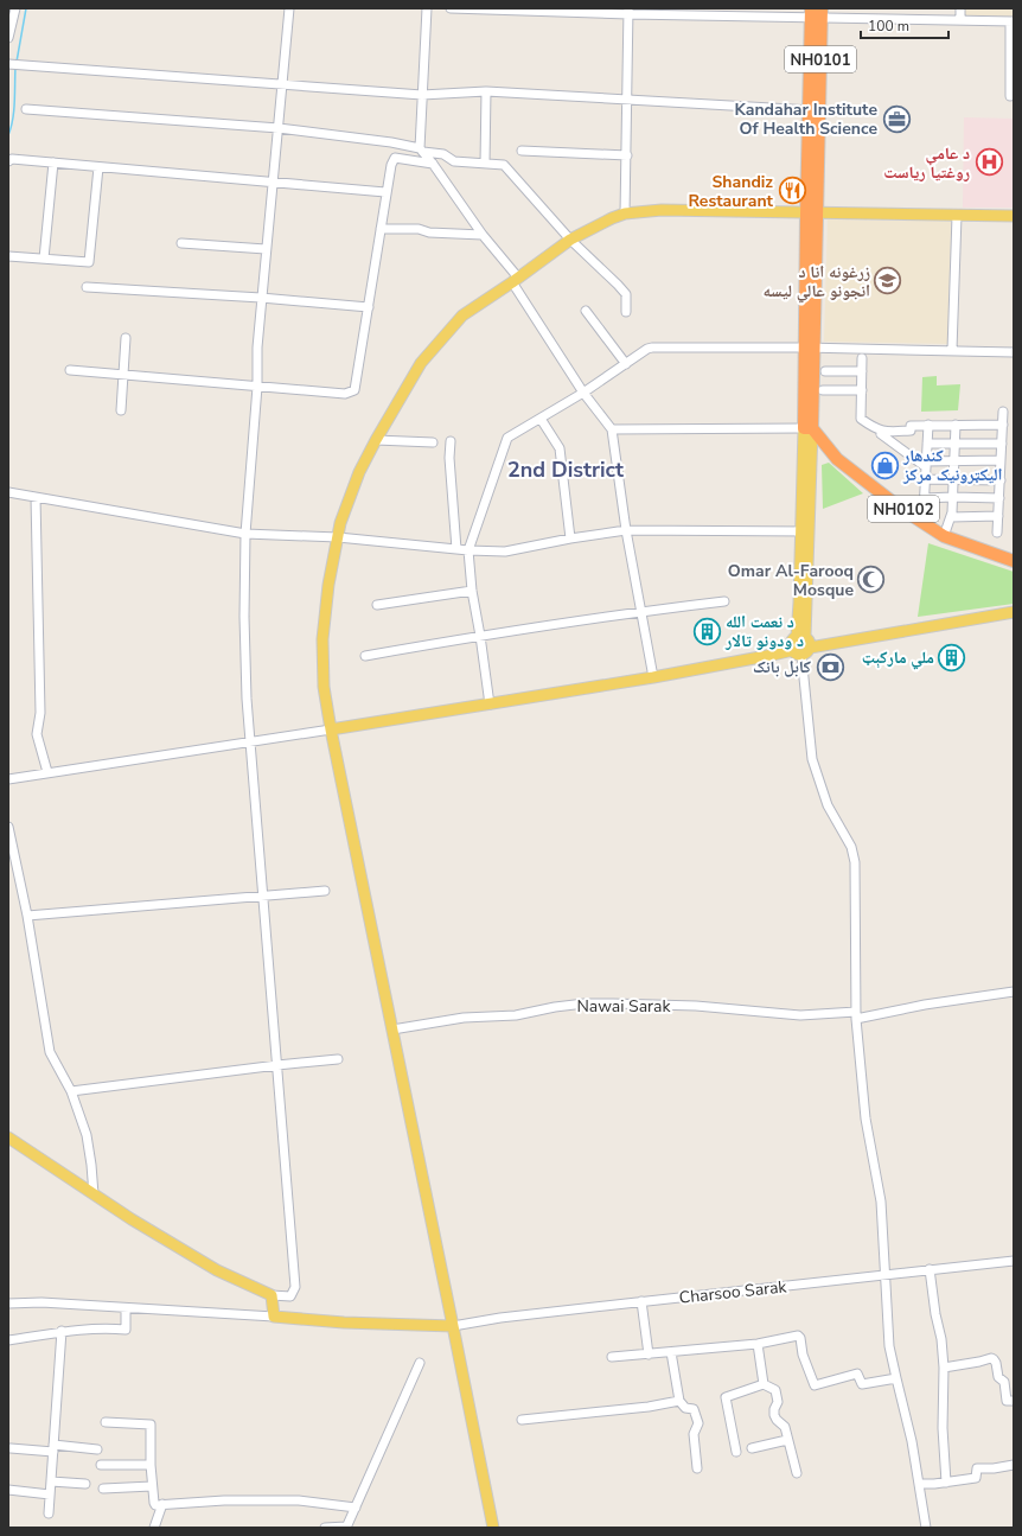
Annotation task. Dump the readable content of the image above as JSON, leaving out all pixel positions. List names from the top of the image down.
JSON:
{
  "streets": {
    "highway": ["NH0101", "NH0102"],
    "street": ["Nawai Sarak", "Charsoo Sarak"]
  },
  "districts": ["2nd District"],
  "places": {
    "office": ["Kandahar Institute Of Health Science"],
    "hospital": ["د عامې روغتیا ریاست"],
    "restaurant": ["Shandiz Restaurant"],
    "school or university": ["زرغونه انا د انجونو عالي لیسه"],
    "shop": ["کندهار الیکټرونیک مرکز"],
    "mosque": ["Omar Al-Farooq Mosque"],
    "building": ["د نعمت الله د ودونو تالار", "ملي مارکېټ"],
    "bank": ["کابل بانک"]
  },
  "scale_bar": "100 m"
}
